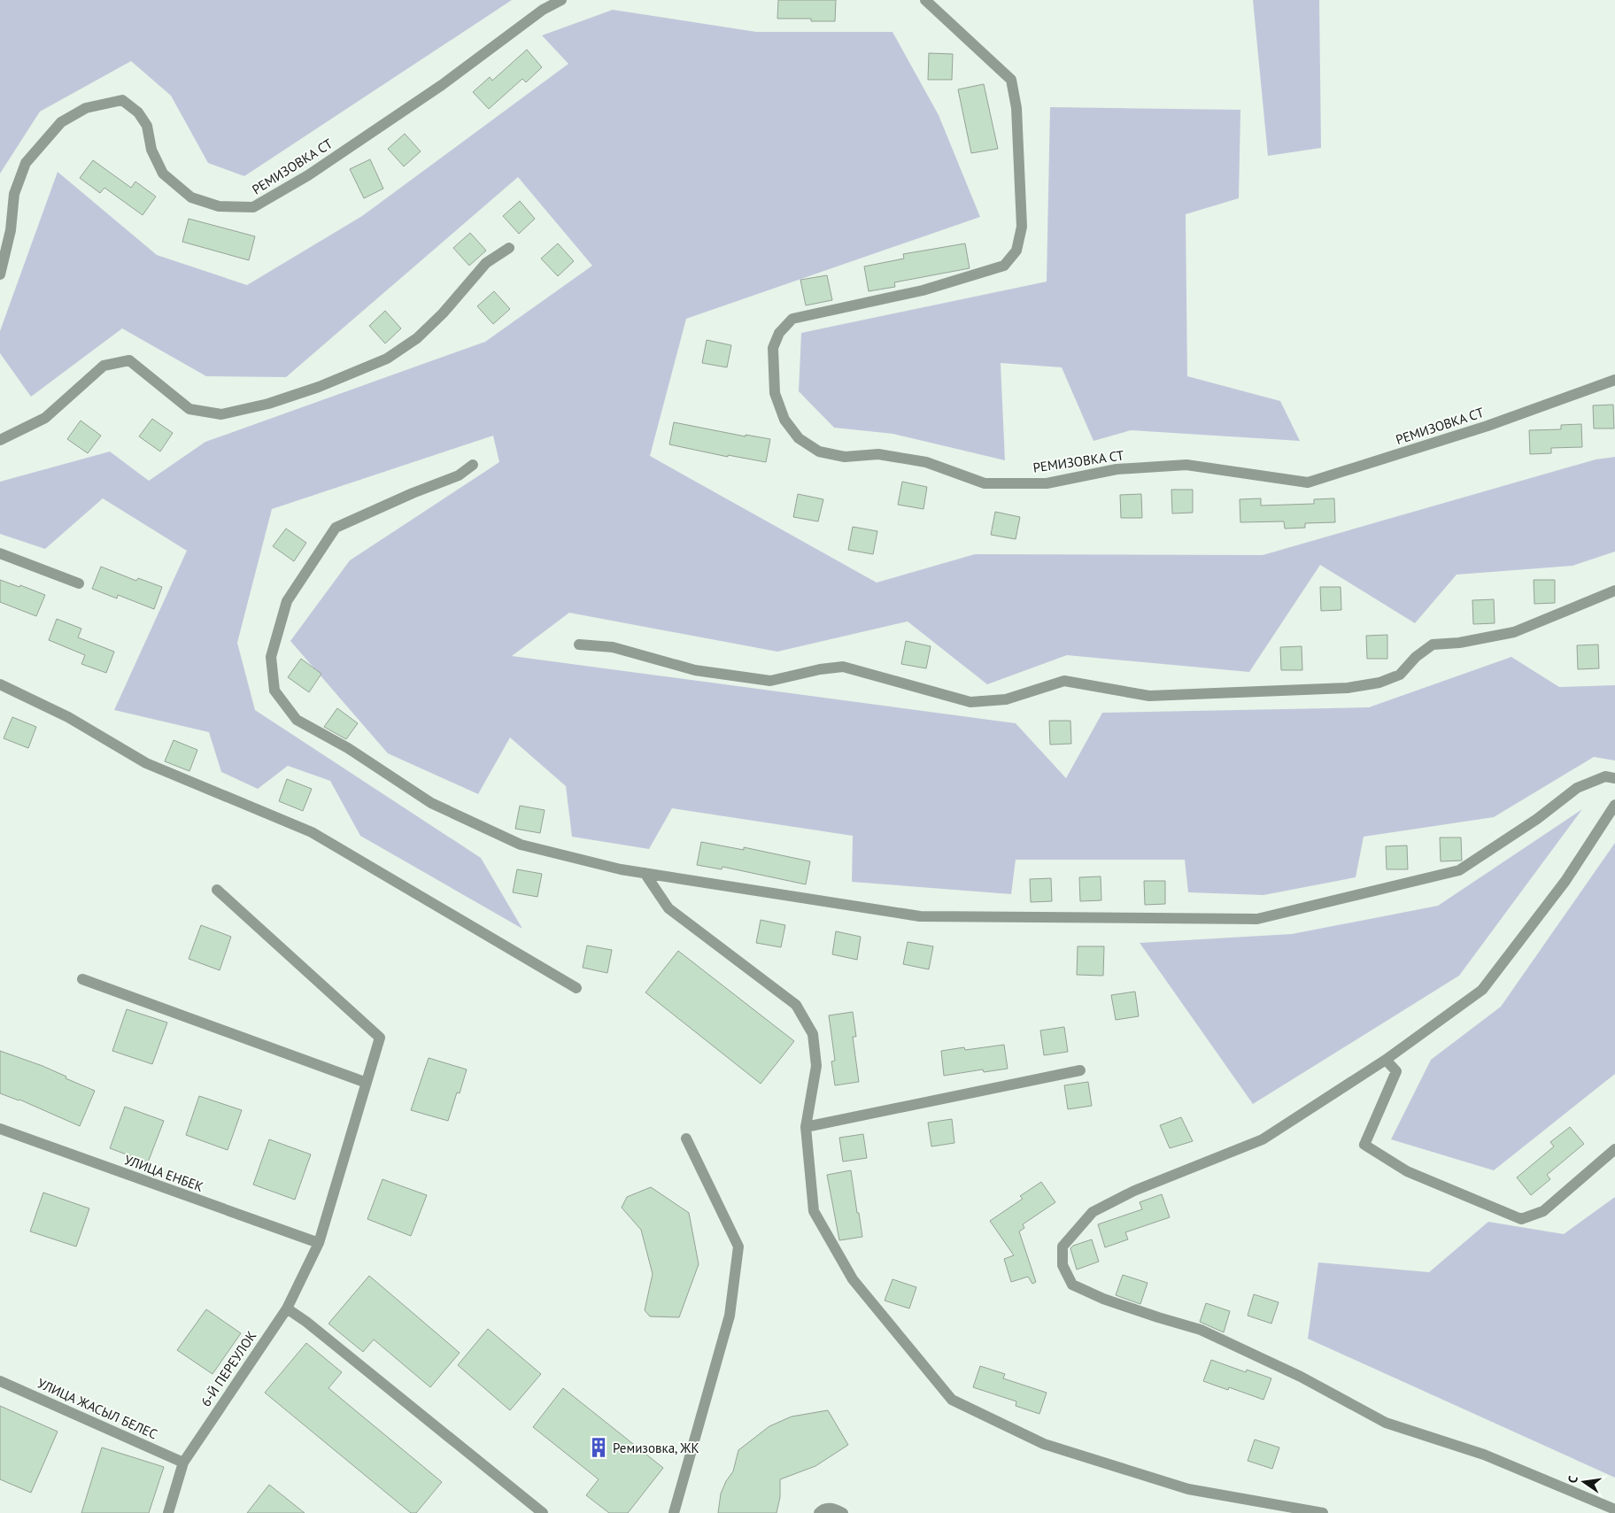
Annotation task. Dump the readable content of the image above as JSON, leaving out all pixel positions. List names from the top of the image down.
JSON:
{
  "streets": {
    "street": [
      "РЕМИЗОВКА СТ",
      "УЛИЦА ЕНБЕК",
      "6-Й ПЕРЕУЛОК",
      "УЛИЦА ЖАСЫЛ БЕЛЕС"
    ]
  },
  "crossings": [
    ["УЛИЦА ЕНБЕК", "6-Й ПЕРЕУЛОК"],
    ["6-Й ПЕРЕУЛОК", "УЛИЦА ЖАСЫЛ БЕЛЕС"]
  ],
  "places": {
    "building": ["Ремизовка, ЖК"]
  },
  "north": "left"
}
